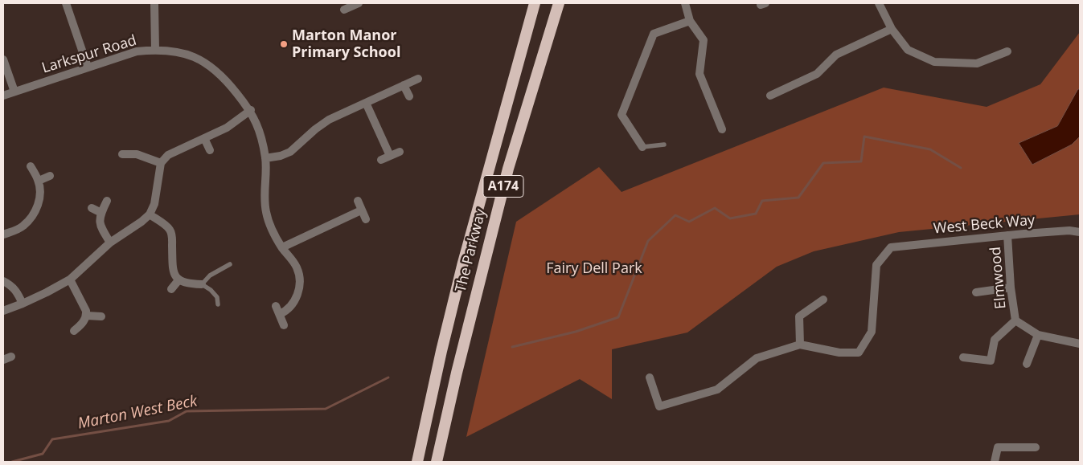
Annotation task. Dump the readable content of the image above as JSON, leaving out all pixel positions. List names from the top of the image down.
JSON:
{
  "streets": {
    "highway": ["A174", "The Parkway"],
    "street": ["Larkspur Road", "West Beck Way", "Elmwood"]
  },
  "crossings": [
    ["West Beck Way", "Elmwood"]
  ],
  "water": ["Marton West Beck"],
  "parks": ["Fairy Dell Park"],
  "places": ["Marton Manor Primary School"]
}
